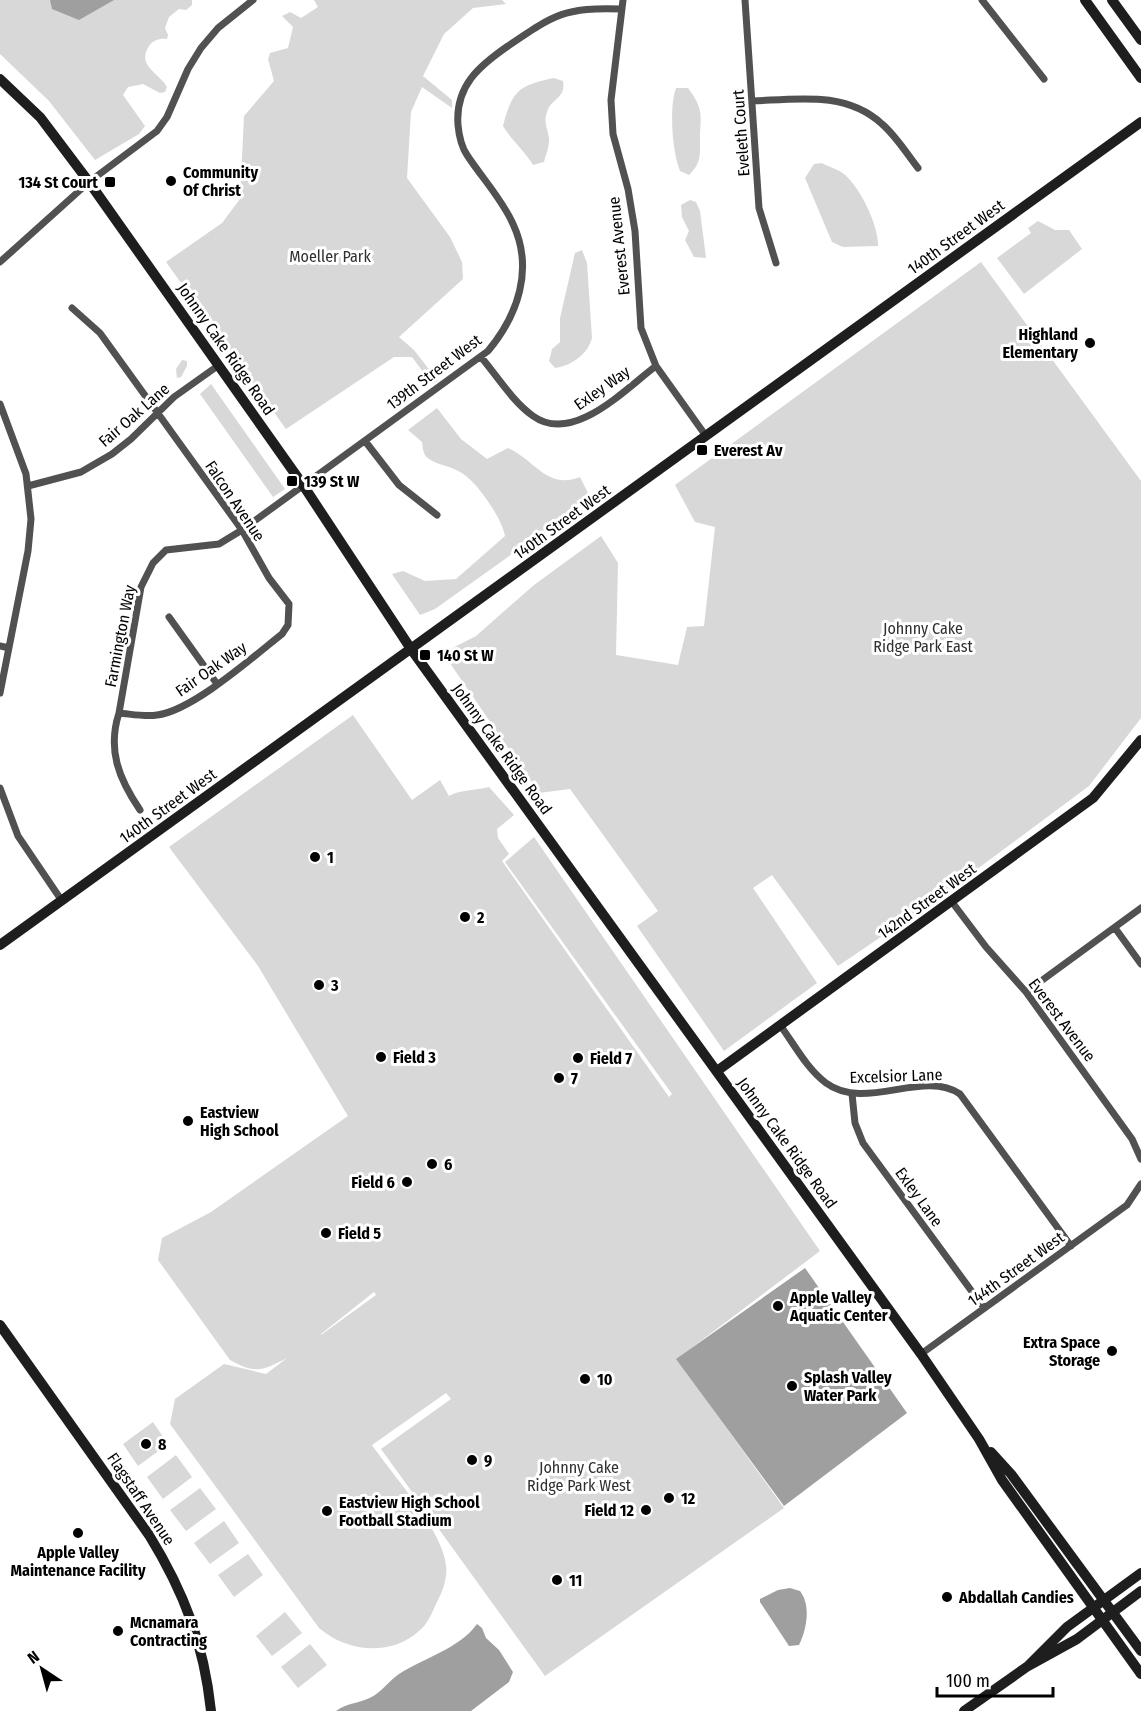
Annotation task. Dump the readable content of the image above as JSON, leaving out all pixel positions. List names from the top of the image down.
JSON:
{
  "streets": {
    "street": [
      "Eveleth Court",
      "140th Street West",
      "Everest Avenue",
      "Johnny Cake Ridge Road",
      "139th Street West",
      "Exley Way",
      "Fair Oak Lane",
      "Falcon Avenue",
      "Farmington Way",
      "Fair Oak Way",
      "142nd Street West",
      "Excelsior Lane",
      "Exley Lane",
      "144th Street West",
      "Flagstaff Avenue"
    ]
  },
  "crossings": [
    ["140th Street West", "Everest Avenue"],
    ["140th Street West", "Johnny Cake Ridge Road"],
    ["Everest Avenue", "139th Street West"],
    ["Everest Avenue", "Exley Way"],
    ["Everest Avenue", "142nd Street West"],
    ["Johnny Cake Ridge Road", "139th Street West"],
    ["Johnny Cake Ridge Road", "Fair Oak Lane"],
    ["Johnny Cake Ridge Road", "Farmington Way"],
    ["Johnny Cake Ridge Road", "142nd Street West"],
    ["Johnny Cake Ridge Road", "144th Street West"],
    ["139th Street West", "Exley Way"],
    ["139th Street West", "Farmington Way"],
    ["Fair Oak Lane", "Falcon Avenue"],
    ["Falcon Avenue", "Farmington Way"],
    ["Falcon Avenue", "Fair Oak Way"],
    ["Farmington Way", "Fair Oak Way"],
    ["142nd Street West", "Excelsior Lane"],
    ["Excelsior Lane", "Exley Lane"],
    ["Excelsior Lane", "144th Street West"],
    ["Exley Lane", "144th Street West"]
  ],
  "parks": ["Moeller Park", "Johnny Cake Ridge Park East", "Johnny Cake Ridge Park West"],
  "places": {
    "other": [
      "Community Of Christ",
      "Highland Elementary",
      "1",
      "2",
      "3",
      "Field 3",
      "Field 7",
      "7",
      "Eastview High School",
      "6",
      "Field 6",
      "Field 5",
      "Apple Valley Aquatic Center",
      "Extra Space Storage",
      "10",
      "Splash Valley Water Park",
      "8",
      "9",
      "12",
      "Field 12",
      "Eastview High School Football Stadium",
      "Apple Valley Maintenance Facility",
      "11",
      "Abdallah Candies",
      "Mcnamara Contracting"
    ],
    "transit": [
      "134 St Court",
      "Everest Av",
      "139 St W",
      "140 St W"
    ]
  },
  "scale_bar": "100 m",
  "north": "top left"
}
